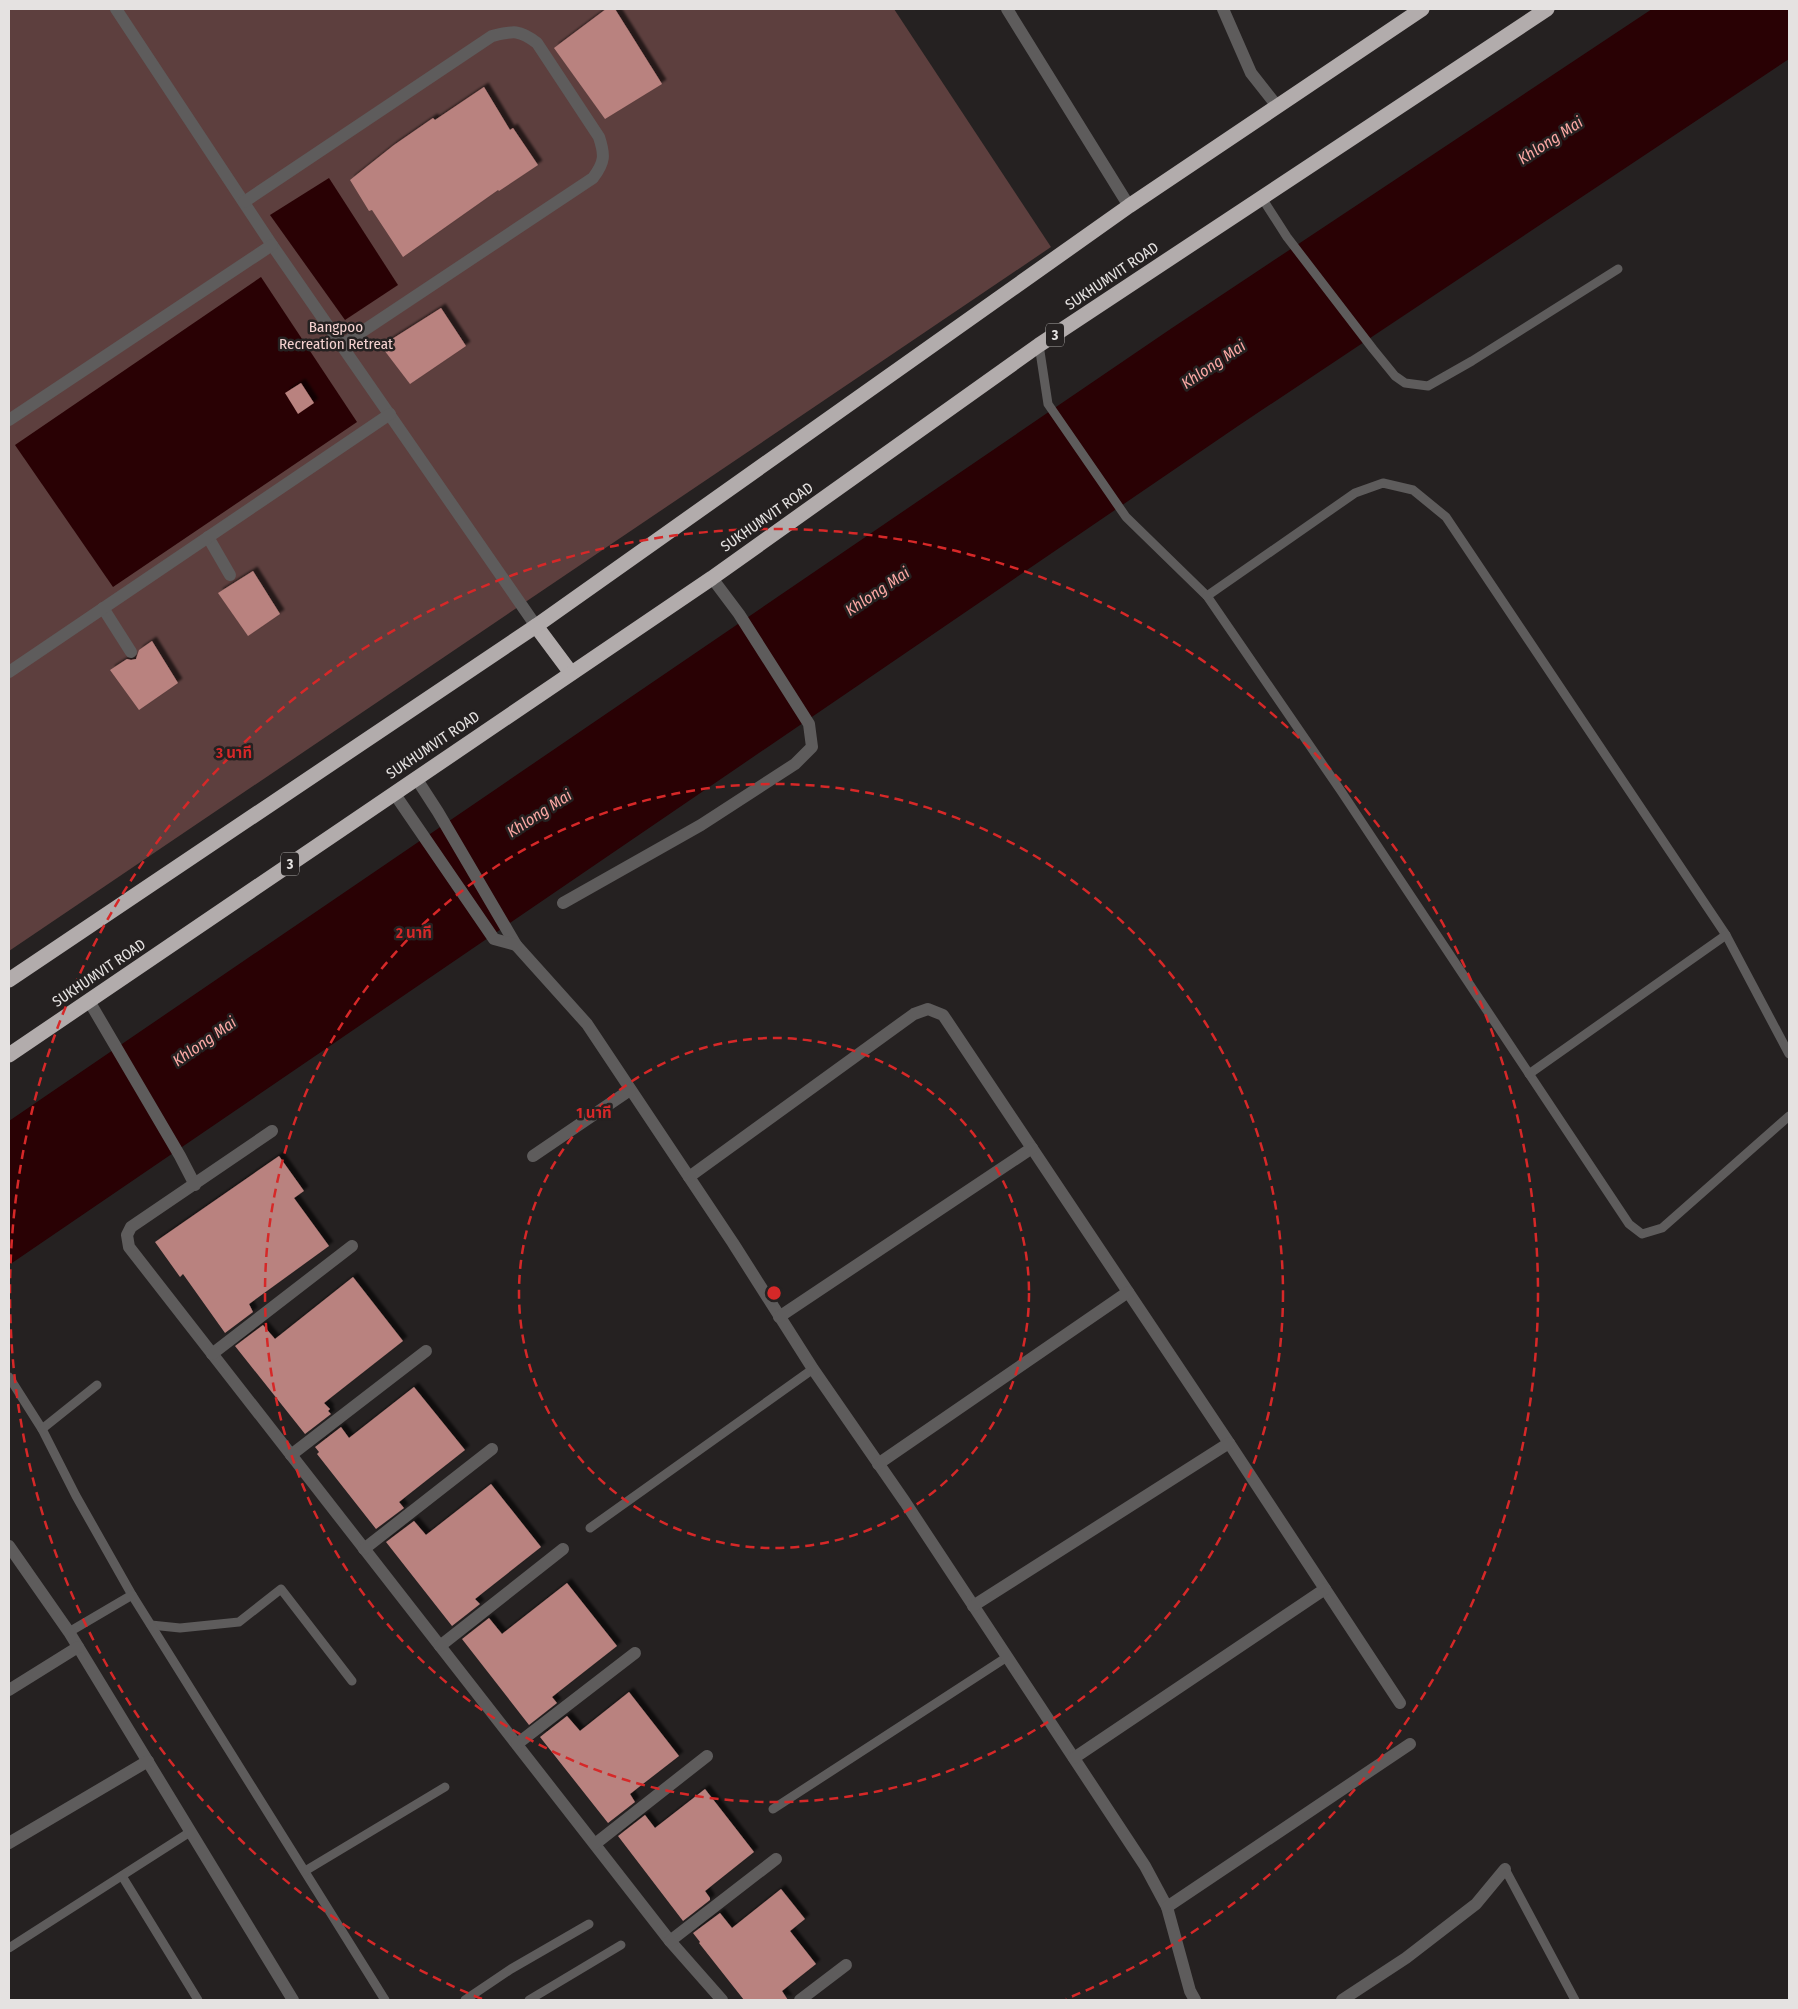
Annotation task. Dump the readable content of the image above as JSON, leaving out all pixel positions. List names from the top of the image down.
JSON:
{
  "streets": {
    "highway": ["SUKHUMVIT ROAD", "3"]
  },
  "water": ["Khlong Mai"],
  "parks": ["Bangpoo Recreation Retreat"],
  "rings": ["3 นาที", "2 นาที", "1 นาที"]
}
